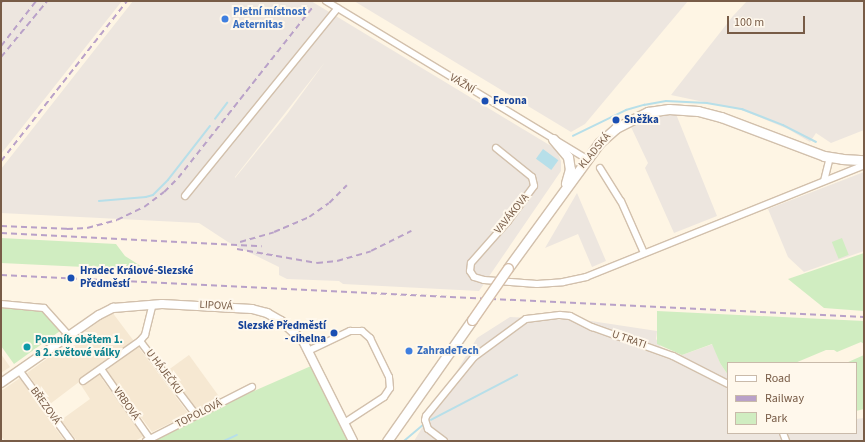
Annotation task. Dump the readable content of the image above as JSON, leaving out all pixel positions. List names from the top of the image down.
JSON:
{
  "streets": {
    "main road": ["KLADSKÁ"],
    "street": [
      "VÁŽNÍ",
      "VAVÁKOVA",
      "LIPOVÁ",
      "U TRATI",
      "U HÁJEČKU",
      "VRBOVÁ",
      "BŘEZOVÁ",
      "TOPOLOVÁ"
    ]
  },
  "crossings": [
    ["VÁŽNÍ", "KLADSKÁ"],
    ["KLADSKÁ", "VAVÁKOVA"],
    ["LIPOVÁ", "U HÁJEČKU"],
    ["U HÁJEČKU", "TOPOLOVÁ"],
    ["VRBOVÁ", "TOPOLOVÁ"]
  ],
  "places": [
    "Pietní místnost Aeternitas",
    "Ferona",
    "Sněžka",
    "Hradec Králové-Slezské Předměstí",
    "Slezské Předměstí - cihelna",
    "Pomník obětem 1. a 2. světové války",
    "ZahradeTech"
  ],
  "legend": ["Road", "Railway", "Park"],
  "scale_bar": "100 m"
}
